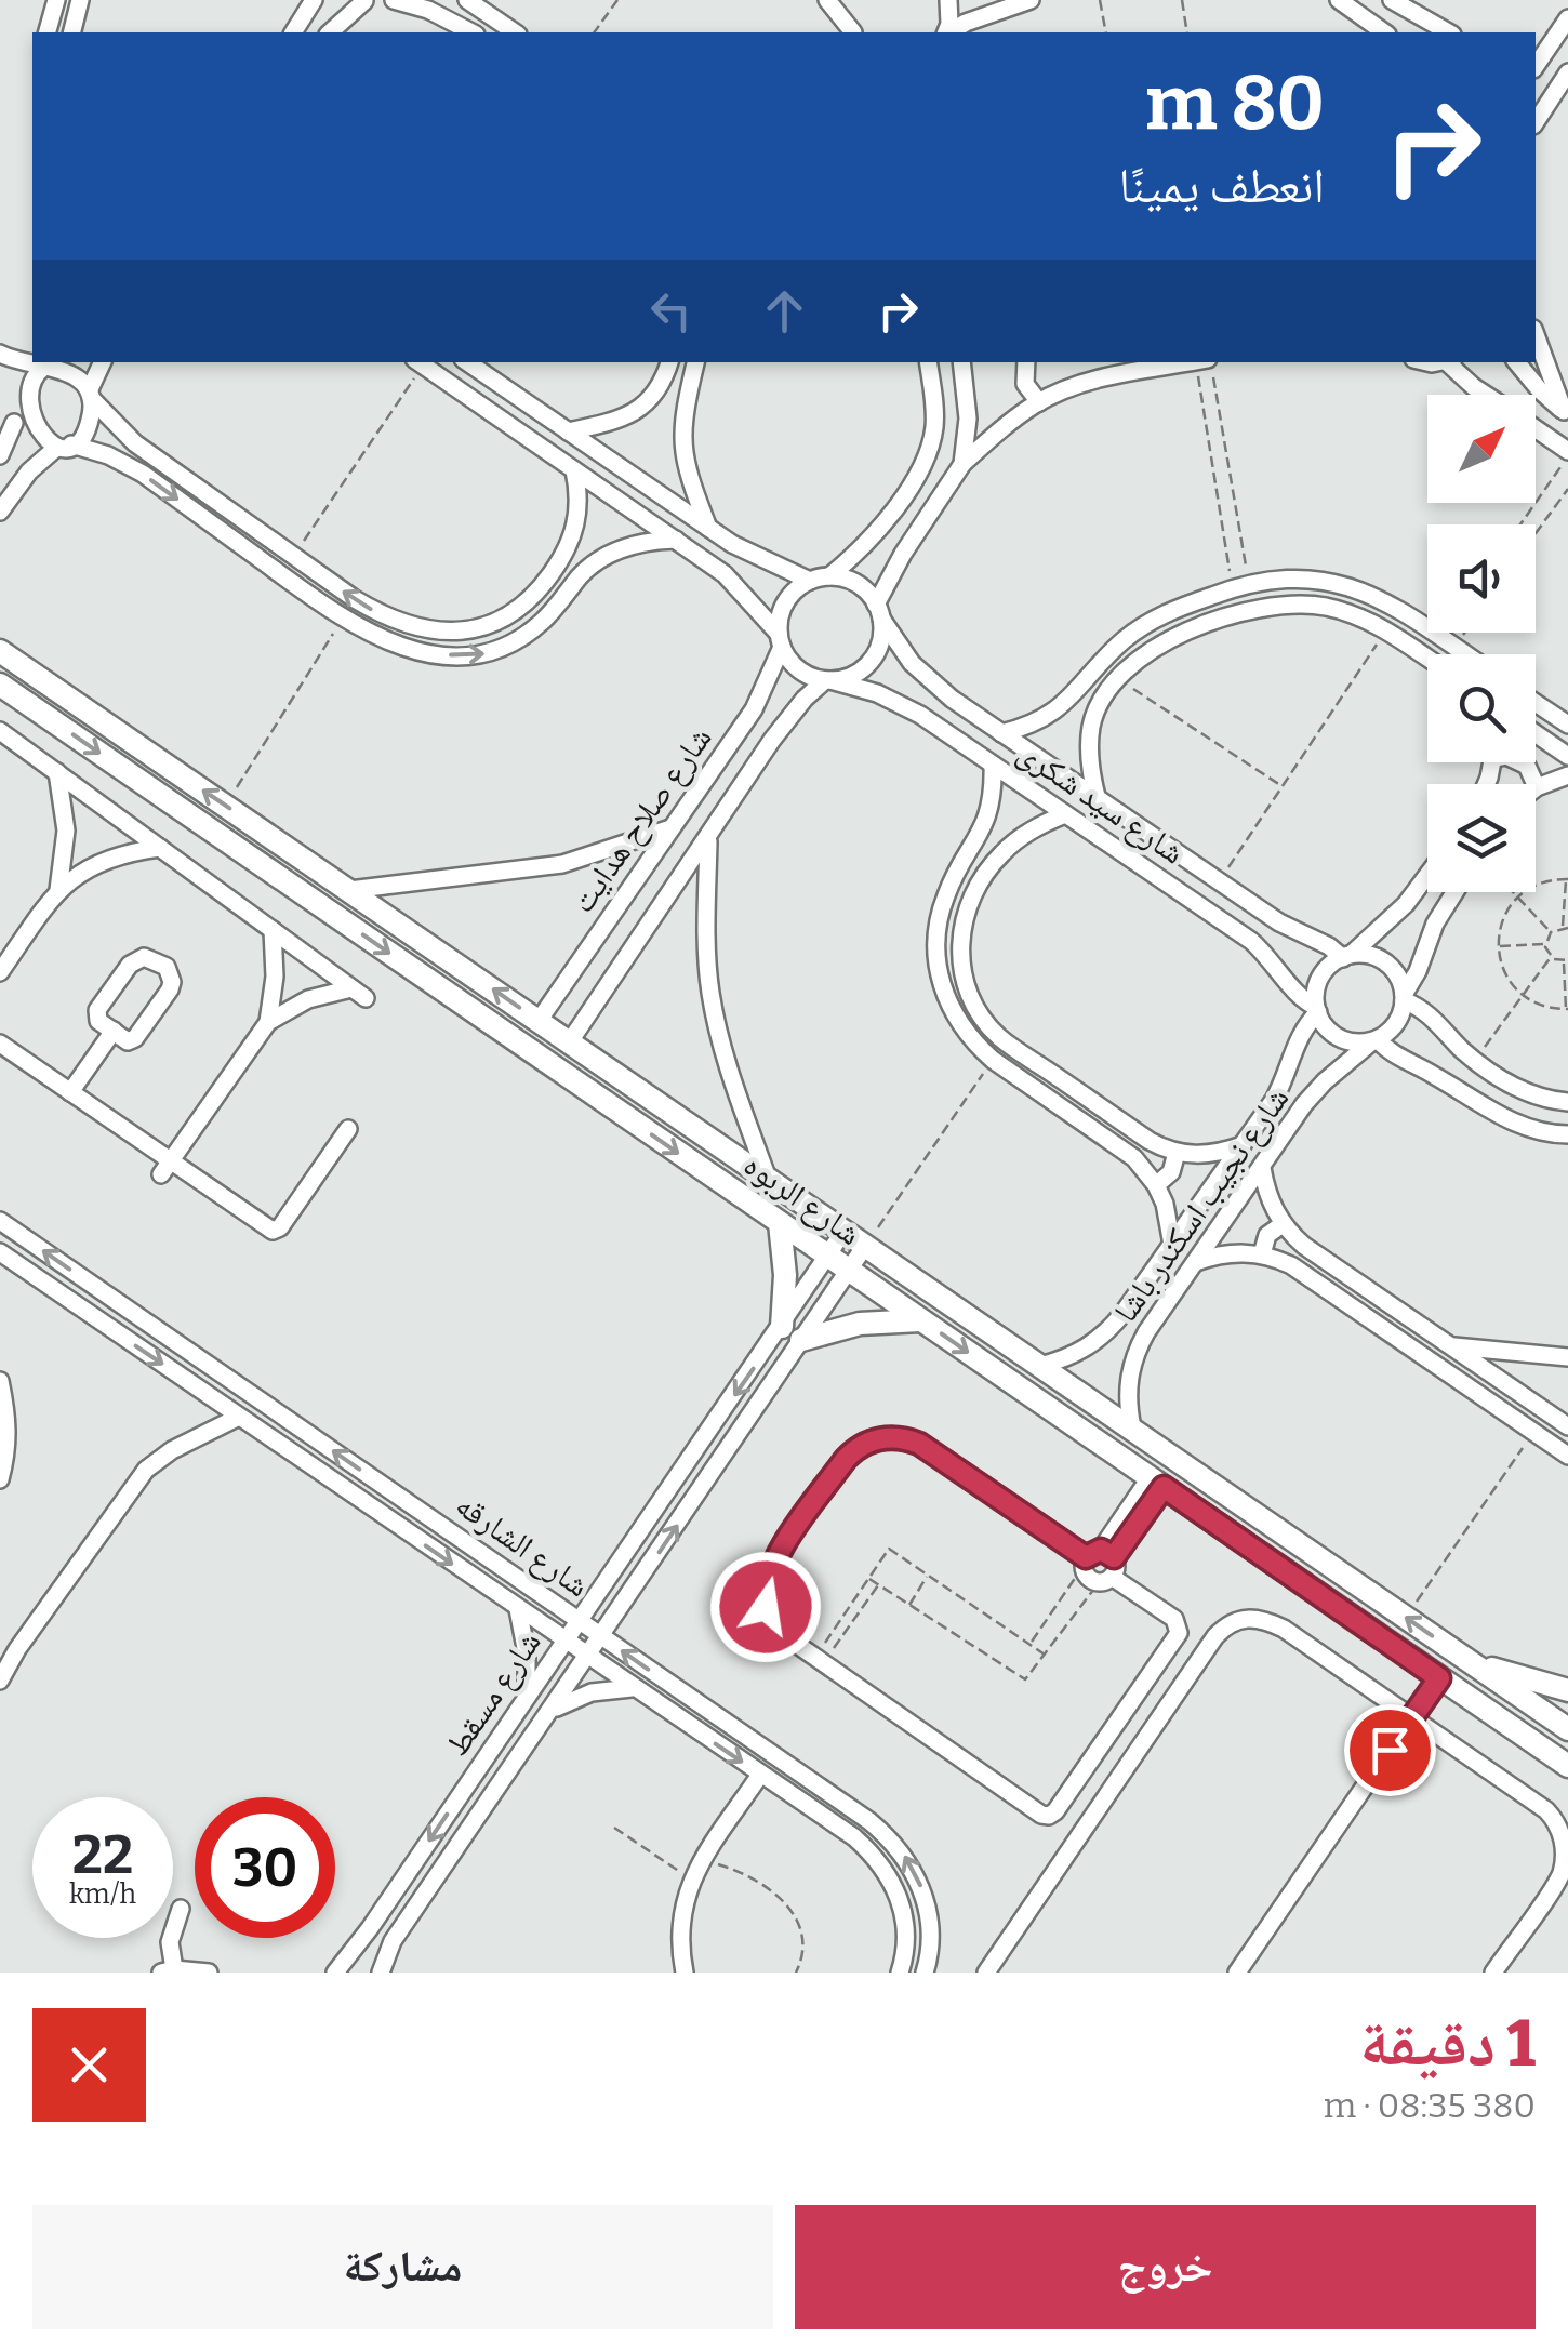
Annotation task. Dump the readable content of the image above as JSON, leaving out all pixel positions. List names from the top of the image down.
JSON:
{
  "streets": {
    "street": [
      "شارع سيد شكرى",
      "شارع صلاح هدايت",
      "شارع الربوه",
      "شارع نجيب اسكندر باشا",
      "شارع الشارقه",
      "شارع مسقط"
    ]
  },
  "crossings": [
    ["شارع سيد شكرى", "شارع صلاح هدايت"],
    ["شارع سيد شكرى", "شارع نجيب اسكندر باشا"],
    ["شارع صلاح هدايت", "شارع الربوه"],
    ["شارع الربوه", "شارع نجيب اسكندر باشا"],
    ["شارع الربوه", "شارع مسقط"],
    ["شارع الشارقه", "شارع مسقط"]
  ],
  "north": "top right",
  "page": {
    "turn": ["80 m", "انعطف يمينًا"],
    "speed": "22 km/h",
    "limit": "30",
    "heading": ["1 دقيقة", "380 m · 08:35"],
    "buttons": ["خروج", "مشاركة"]
  }
}
